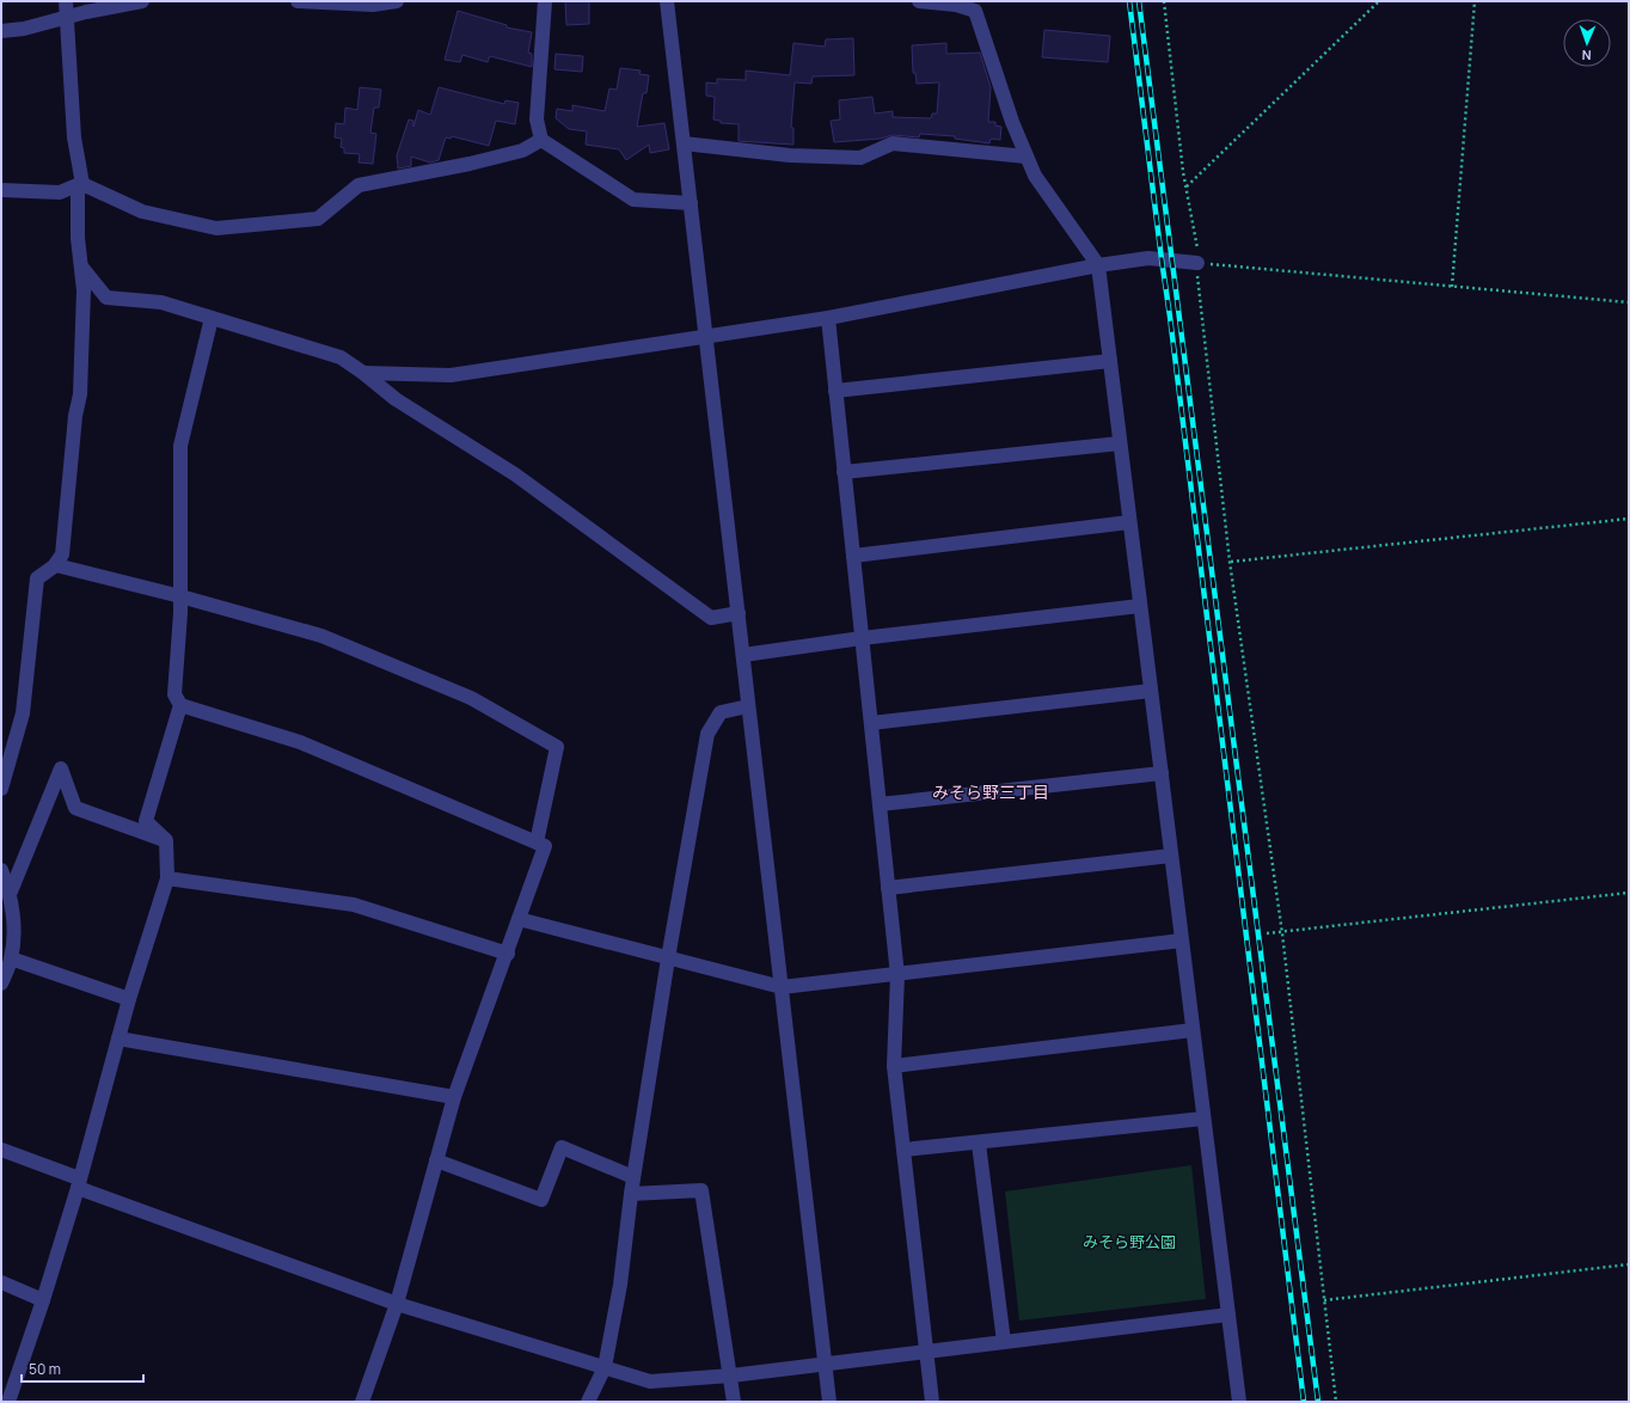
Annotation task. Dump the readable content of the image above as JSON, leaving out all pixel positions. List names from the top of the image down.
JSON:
{
  "districts": ["みそら野三丁目"],
  "parks": ["みそら野公園"],
  "scale_bar": "50 m",
  "north": "bottom"
}
